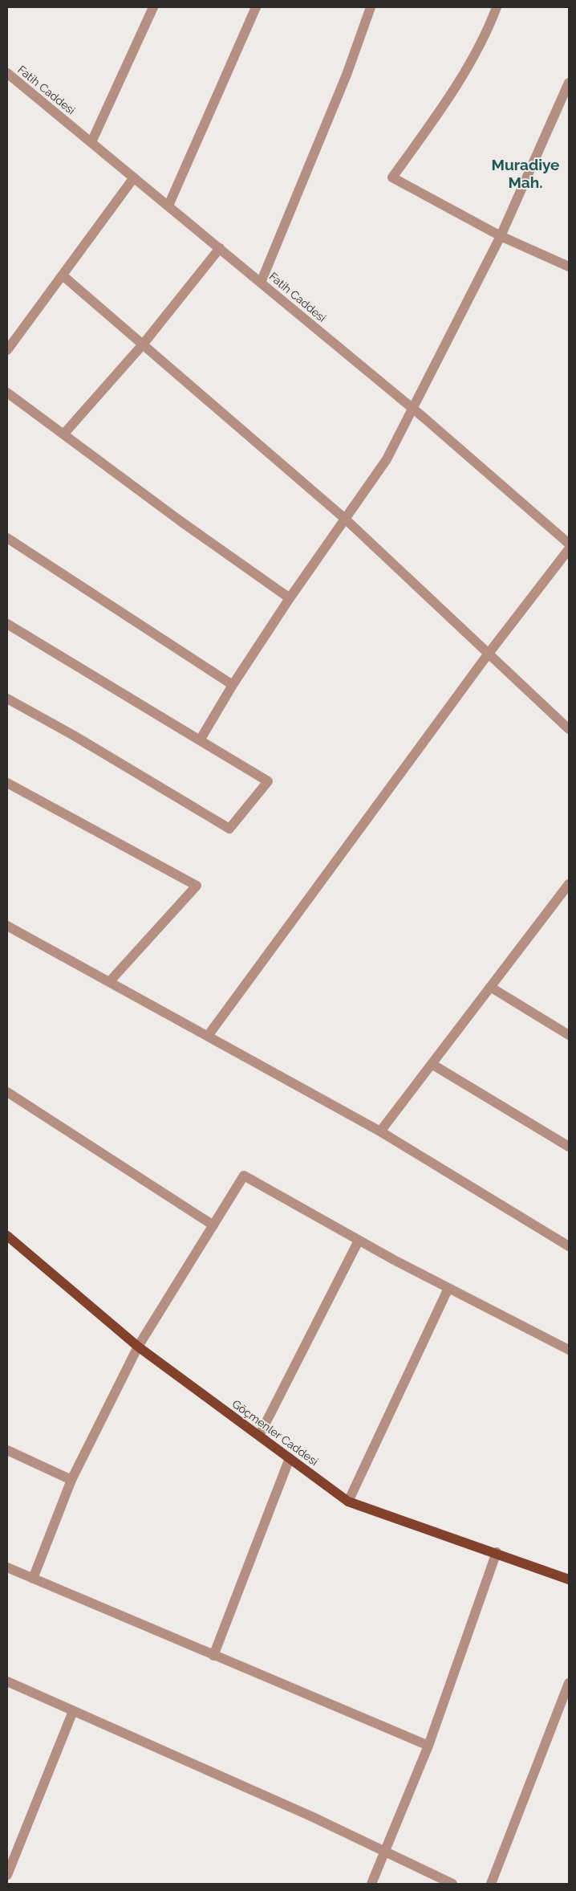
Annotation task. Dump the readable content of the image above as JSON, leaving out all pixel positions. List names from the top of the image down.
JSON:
{
  "streets": {
    "main road": ["Göçmenler Caddesi"],
    "street": ["Fatih Caddesi"]
  },
  "districts": ["Muradiye Mah."]
}
